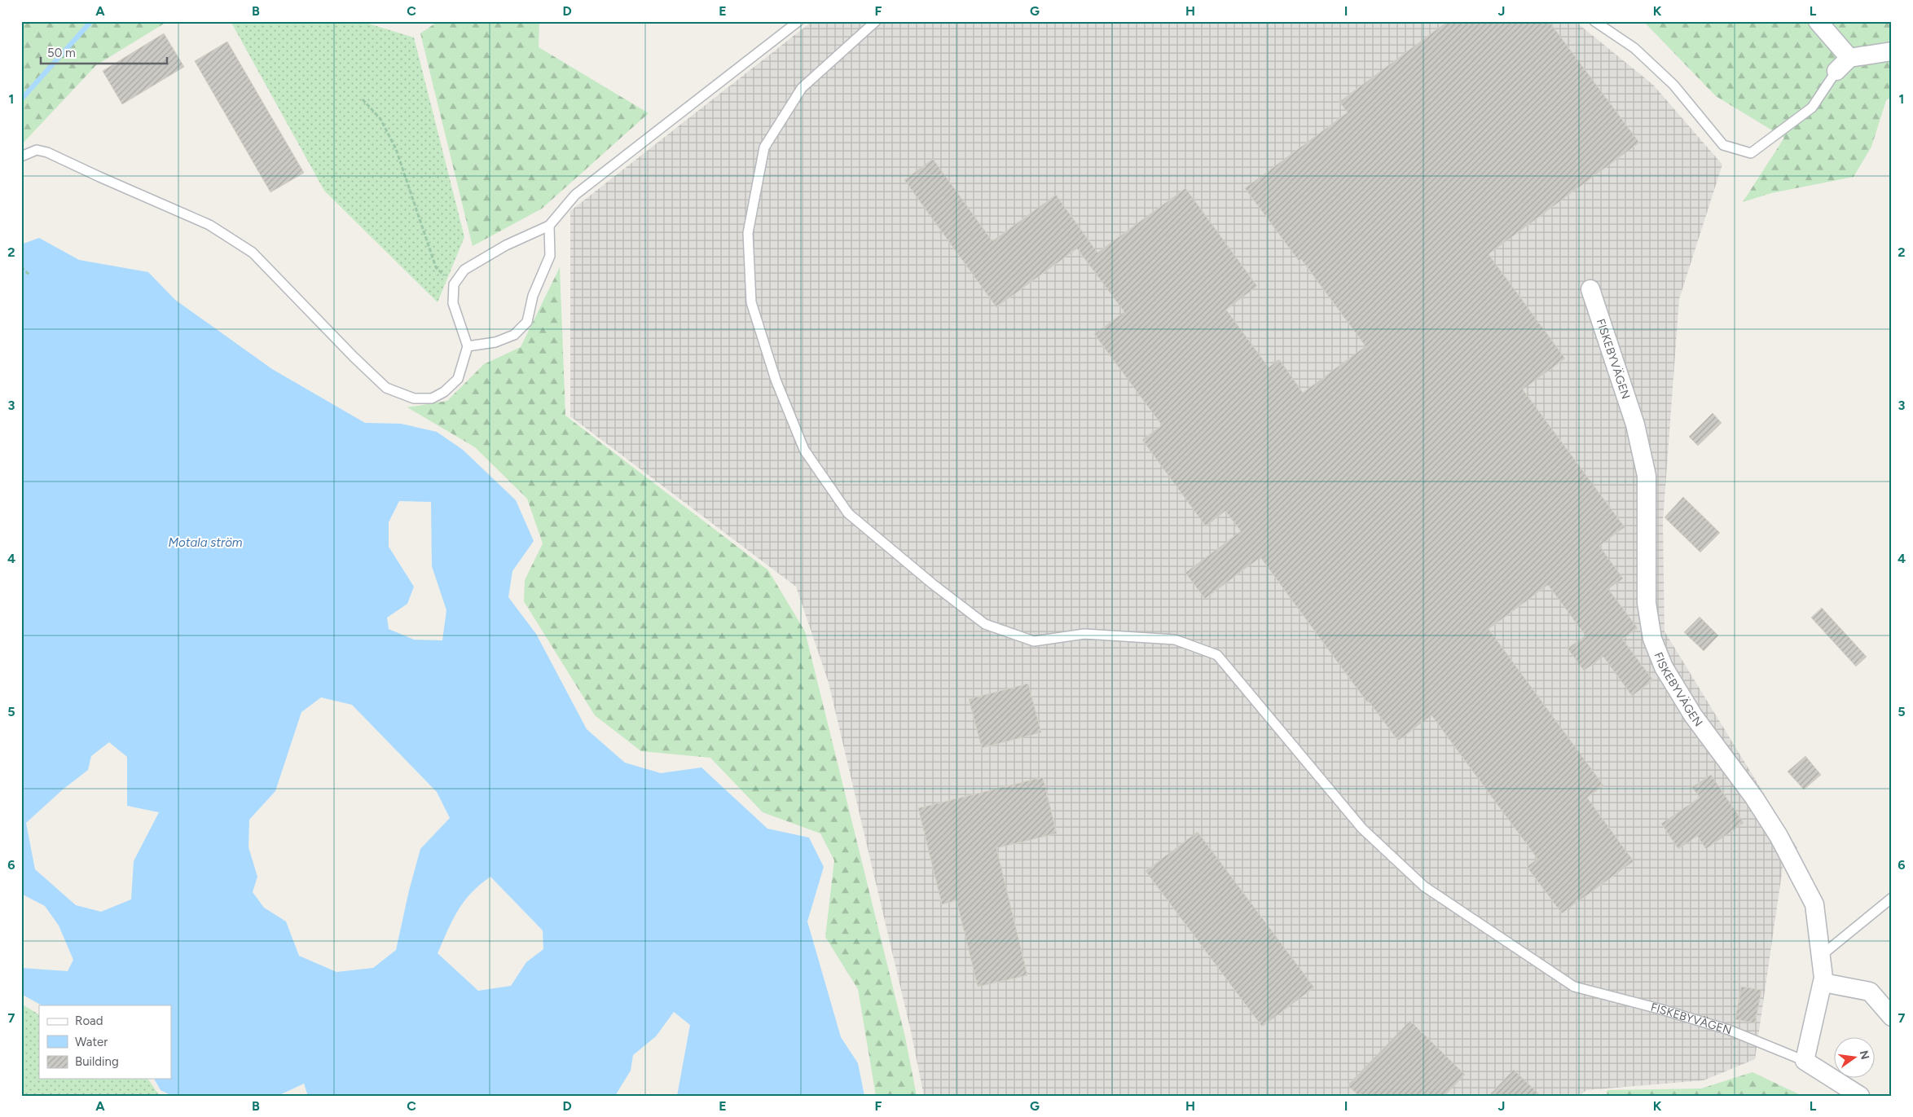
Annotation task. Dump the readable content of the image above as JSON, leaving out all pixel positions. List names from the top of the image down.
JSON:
{
  "streets": {
    "street": ["FISKEBYVÄGEN"]
  },
  "water": ["Motala ström"],
  "legend": ["Road", "Water", "Building"],
  "scale_bar": "50 m",
  "north": "right",
  "grid": {
    "columns": [
      "A",
      "B",
      "C",
      "D",
      "E",
      "F",
      "G",
      "H",
      "I",
      "J",
      "K",
      "L"
    ],
    "rows": [
      "1",
      "2",
      "3",
      "4",
      "5",
      "6",
      "7"
    ]
  }
}
